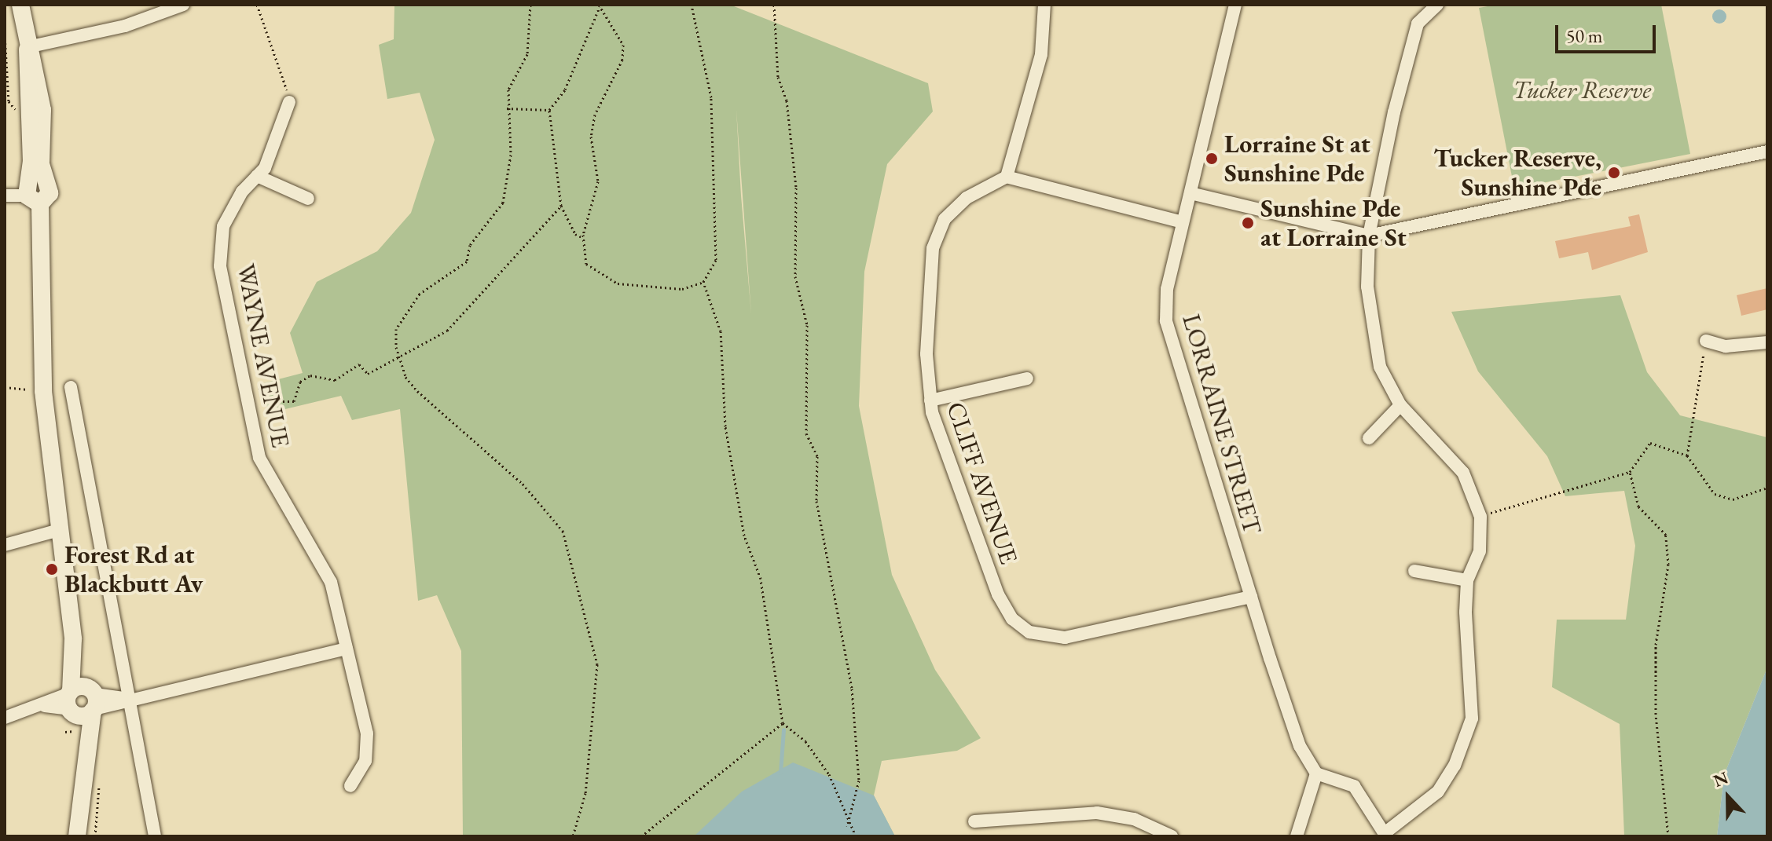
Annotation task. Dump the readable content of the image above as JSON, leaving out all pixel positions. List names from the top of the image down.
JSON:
{
  "streets": {
    "street": ["WAYNE AVENUE", "LORRAINE STREET", "CLIFF AVENUE"]
  },
  "crossings": [
    ["LORRAINE STREET", "CLIFF AVENUE"]
  ],
  "parks": ["Tucker Reserve"],
  "places": [
    "Lorraine St at Sunshine Pde",
    "Tucker Reserve, Sunshine Pde",
    "Sunshine Pde at Lorraine St",
    "Forest Rd at Blackbutt Av"
  ],
  "scale_bar": "50 m",
  "north": "top"
}
